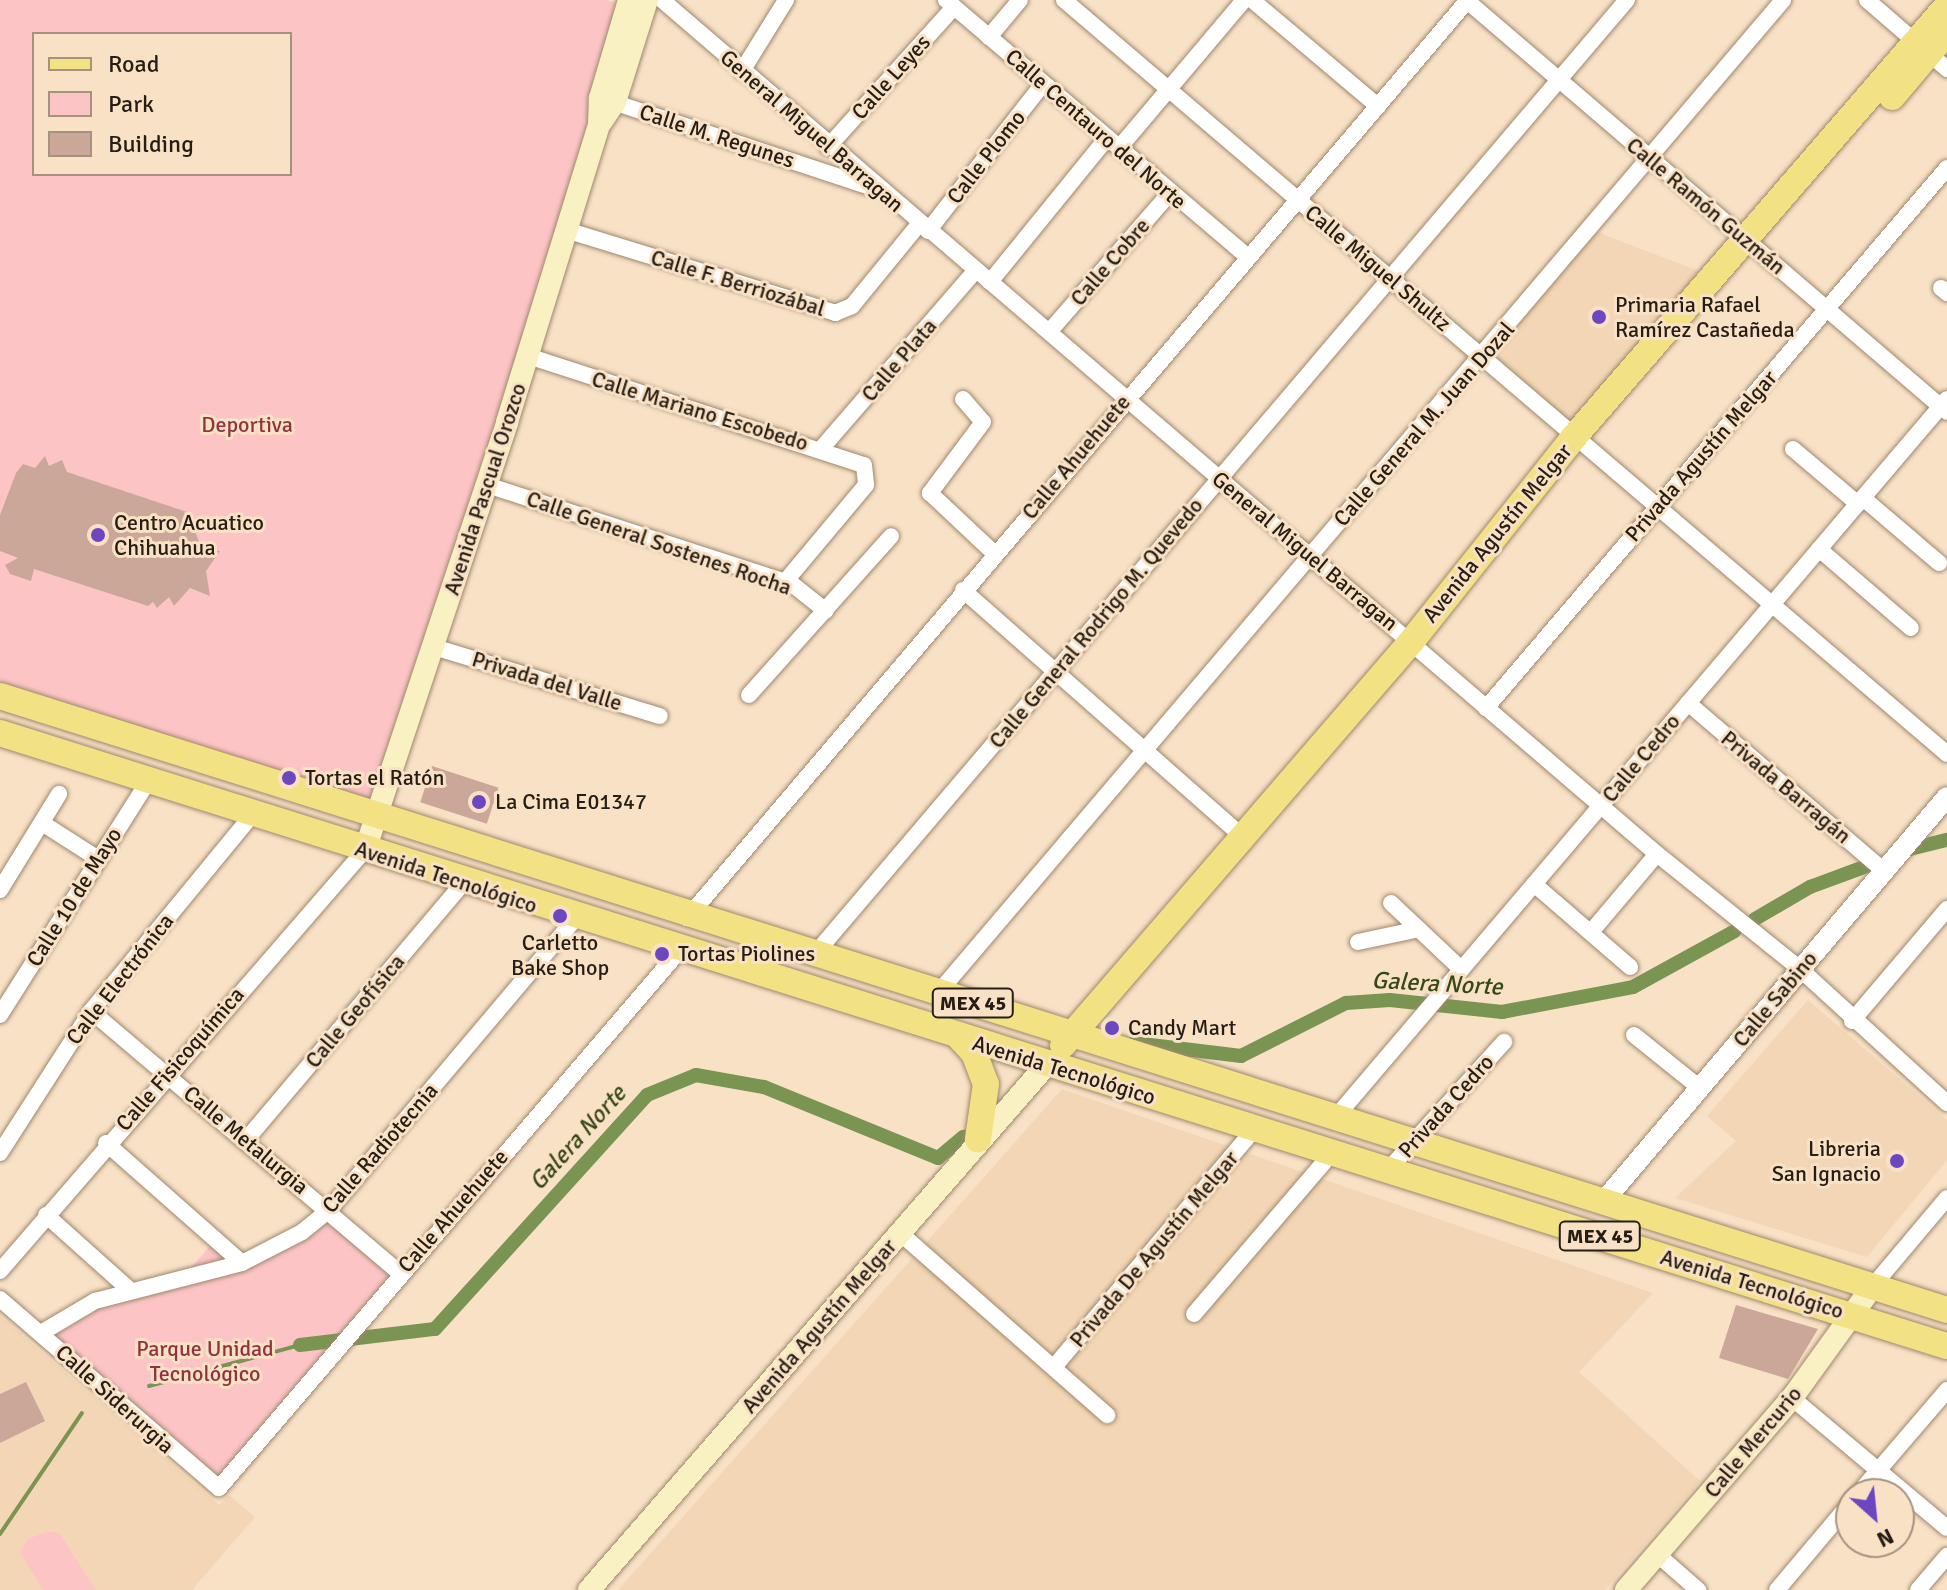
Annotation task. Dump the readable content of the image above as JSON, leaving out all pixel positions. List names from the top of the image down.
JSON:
{
  "streets": {
    "main road": [
      "Avenida Pascual Orozco",
      "Avenida Agustín Melgar",
      "Avenida Tecnológico",
      "MEX 45",
      "Calle Mercurio"
    ],
    "street": [
      "Calle Leyes",
      "Calle Centauro del Norte",
      "General Miguel Barragan",
      "Calle M. Regunes",
      "Calle Plomo",
      "Calle Ramón Guzmán",
      "Calle Cobre",
      "Calle Miguel Shultz",
      "Calle F. Berriozábal",
      "Calle Plata",
      "Calle Mariano Escobedo",
      "Calle General M. Juan Dozal",
      "Privada Agustín Melgar",
      "Calle Ahuehuete",
      "Calle General Sostenes Rocha",
      "Calle General Rodrigo M. Quevedo",
      "Privada del Valle",
      "Calle Cedro",
      "Privada Barragán",
      "Calle 10 de Mayo",
      "Calle Electrónica",
      "Calle Sabino",
      "Calle Geofísica",
      "Calle Fisicoquímica",
      "Privada Cedro",
      "Calle Metalurgia",
      "Calle Radiotecnia",
      "Privada De Agustín Melgar",
      "Calle Siderurgia"
    ]
  },
  "crossings": [
    ["Calle Leyes", "Calle Centauro del Norte"],
    ["Calle Leyes", "General Miguel Barragan"],
    ["Calle Centauro del Norte", "Calle Plomo"],
    ["Calle Centauro del Norte", "Calle Cobre"],
    ["Calle Centauro del Norte", "Calle Ahuehuete"],
    ["General Miguel Barragan", "Calle M. Regunes"],
    ["General Miguel Barragan", "Calle Plomo"],
    ["General Miguel Barragan", "Calle Cobre"],
    ["General Miguel Barragan", "Calle F. Berriozábal"],
    ["General Miguel Barragan", "Calle Plata"],
    ["General Miguel Barragan", "Calle General M. Juan Dozal"],
    ["General Miguel Barragan", "Privada Agustín Melgar"],
    ["General Miguel Barragan", "Calle Ahuehuete"],
    ["General Miguel Barragan", "Avenida Agustín Melgar"],
    ["General Miguel Barragan", "Calle General Rodrigo M. Quevedo"],
    ["General Miguel Barragan", "Calle Cedro"],
    ["General Miguel Barragan", "Calle Sabino"],
    ["Calle M. Regunes", "Avenida Pascual Orozco"],
    ["Calle Plomo", "Calle F. Berriozábal"],
    ["Calle Ramón Guzmán", "Calle General M. Juan Dozal"],
    ["Calle Ramón Guzmán", "Privada Agustín Melgar"],
    ["Calle Ramón Guzmán", "Calle Ahuehuete"],
    ["Calle Ramón Guzmán", "Avenida Agustín Melgar"],
    ["Calle Ramón Guzmán", "Calle General Rodrigo M. Quevedo"],
    ["Calle Ramón Guzmán", "Calle Cedro"],
    ["Calle Miguel Shultz", "Calle General M. Juan Dozal"],
    ["Calle Miguel Shultz", "Privada Agustín Melgar"],
    ["Calle Miguel Shultz", "Calle Ahuehuete"],
    ["Calle Miguel Shultz", "Avenida Agustín Melgar"],
    ["Calle Miguel Shultz", "Calle General Rodrigo M. Quevedo"],
    ["Calle Miguel Shultz", "Calle Cedro"],
    ["Calle F. Berriozábal", "Avenida Pascual Orozco"],
    ["Calle Plata", "Calle Mariano Escobedo"],
    ["Calle Mariano Escobedo", "Avenida Pascual Orozco"],
    ["Calle Mariano Escobedo", "Calle General Sostenes Rocha"],
    ["Calle General M. Juan Dozal", "Avenida Tecnológico"],
    ["Calle Ahuehuete", "Avenida Tecnológico"],
    ["Calle Ahuehuete", "Calle Metalurgia"],
    ["Calle Ahuehuete", "Calle Siderurgia"],
    ["Avenida Pascual Orozco", "Calle General Sostenes Rocha"],
    ["Avenida Pascual Orozco", "Privada del Valle"],
    ["Avenida Pascual Orozco", "Avenida Tecnológico"],
    ["Avenida Pascual Orozco", "Calle Fisicoquímica"],
    ["Avenida Agustín Melgar", "Avenida Tecnológico"],
    ["Calle General Rodrigo M. Quevedo", "Avenida Tecnológico"],
    ["Calle Cedro", "Privada Barragán"],
    ["Calle Cedro", "Avenida Tecnológico"],
    ["Privada Barragán", "Calle Sabino"],
    ["Avenida Tecnológico", "Calle 10 de Mayo"],
    ["Avenida Tecnológico", "Calle Electrónica"],
    ["Avenida Tecnológico", "Calle Sabino"],
    ["Avenida Tecnológico", "Calle Geofísica"],
    ["Avenida Tecnológico", "Calle Fisicoquímica"],
    ["Avenida Tecnológico", "Privada Cedro"],
    ["Avenida Tecnológico", "Calle Radiotecnia"],
    ["Avenida Tecnológico", "Privada De Agustín Melgar"],
    ["Avenida Tecnológico", "Calle Mercurio"],
    ["Calle Electrónica", "Calle Metalurgia"],
    ["Calle Geofísica", "Calle Metalurgia"],
    ["Calle Fisicoquímica", "Calle Metalurgia"],
    ["Calle Metalurgia", "Calle Radiotecnia"],
    ["Calle Radiotecnia", "Calle Siderurgia"]
  ],
  "water": ["Galera Norte"],
  "parks": ["Deportiva", "Parque Unidad Tecnológico"],
  "places": [
    "Primaria Rafael Ramírez Castañeda",
    "Centro Acuatico Chihuahua",
    "Tortas el Ratón",
    "La Cima E01347",
    "Carletto Bake Shop",
    "Tortas Piolines",
    "Candy Mart",
    "Libreria San Ignacio"
  ],
  "legend": ["Road", "Park", "Building"],
  "north": "bottom right"
}
